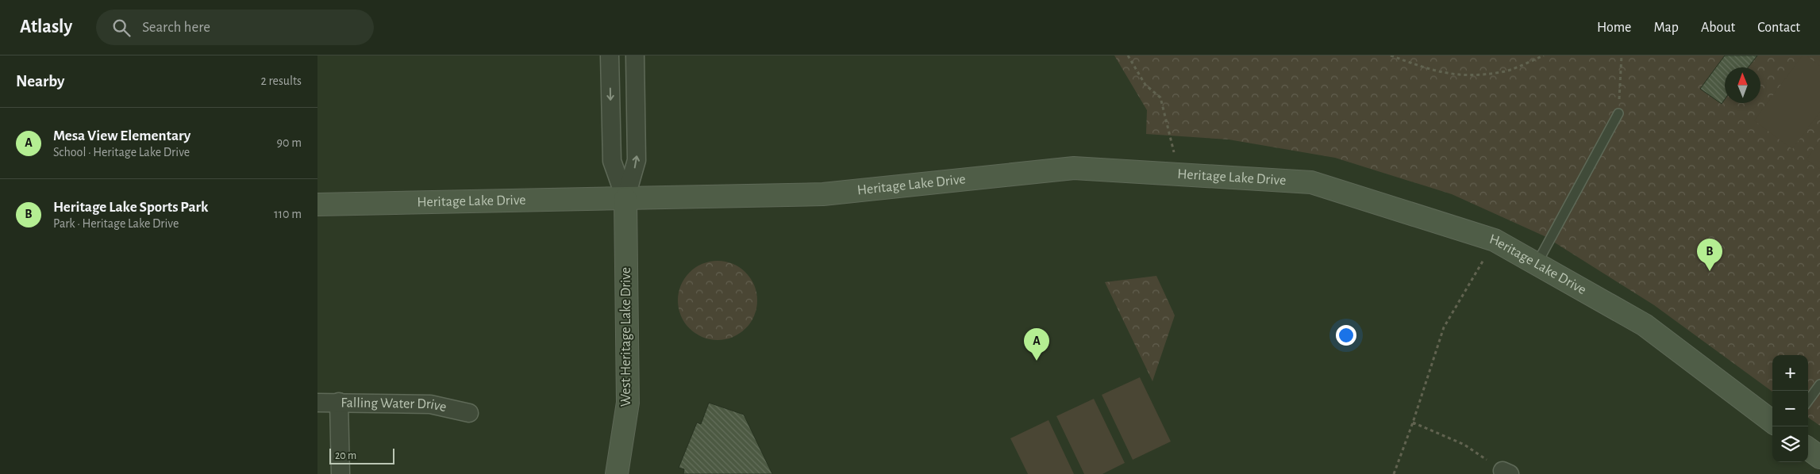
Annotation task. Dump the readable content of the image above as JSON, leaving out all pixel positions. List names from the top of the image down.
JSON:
{
  "streets": {
    "street": ["Heritage Lake Drive", "West Heritage Lake Drive", "Falling Water Drive"]
  },
  "crossings": [
    ["Heritage Lake Drive", "West Heritage Lake Drive"]
  ],
  "scale_bar": "20 m",
  "north": "top",
  "page": {
    "header": "Atlasly",
    "search": "Search here",
    "nav": [
      "Home",
      "Map",
      "About",
      "Contact"
    ],
    "heading": ["Nearby", "2 results"],
    "list": [
      {
        "mark": "A",
        "name": "Mesa View Elementary",
        "note": "School · Heritage Lake Drive",
        "value": "90 m"
      },
      {
        "mark": "B",
        "name": "Heritage Lake Sports Park",
        "note": "Park · Heritage Lake Drive",
        "value": "110 m"
      }
    ],
    "pins": ["B", "A"],
    "map_buttons": ["+", "−"],
    "scale": "20 m"
  }
}
